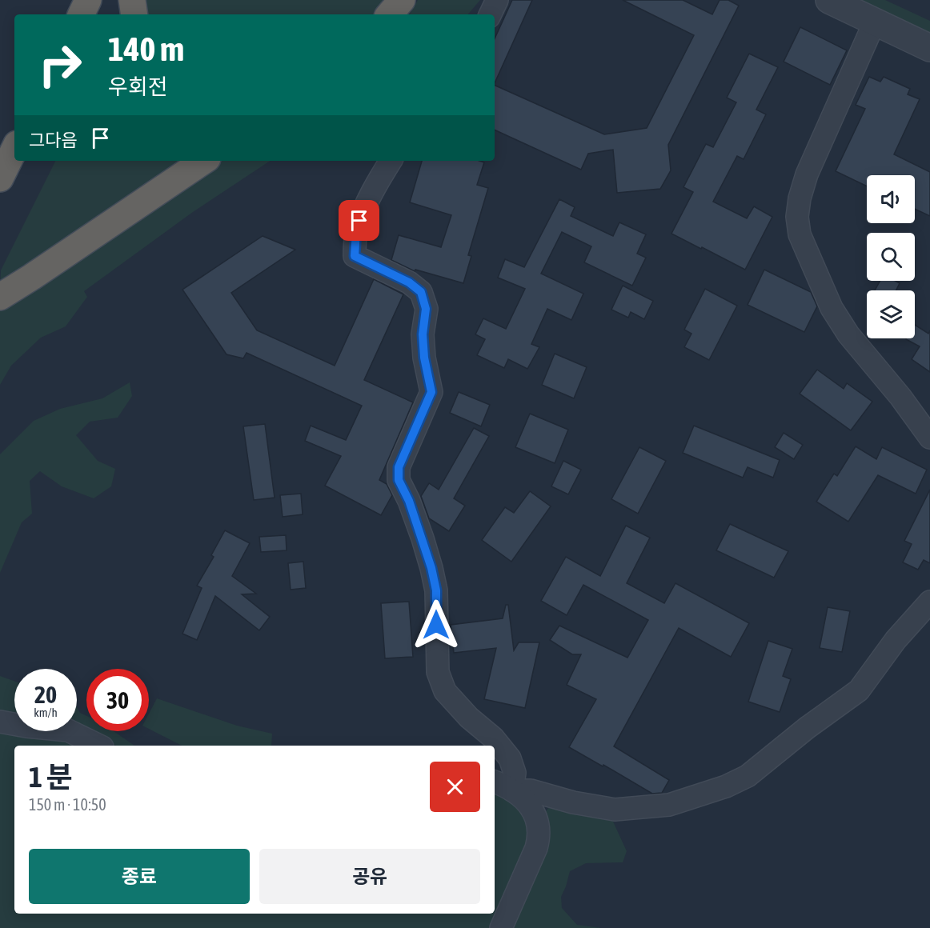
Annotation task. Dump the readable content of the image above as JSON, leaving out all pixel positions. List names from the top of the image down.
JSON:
{
  "page": {
    "turn": ["140 m", "우회전"],
    "then": "그다음",
    "speed": "20 km/h",
    "limit": "30",
    "heading": ["1 분", "150 m · 10:50"],
    "buttons": ["종료", "공유"]
  }
}
